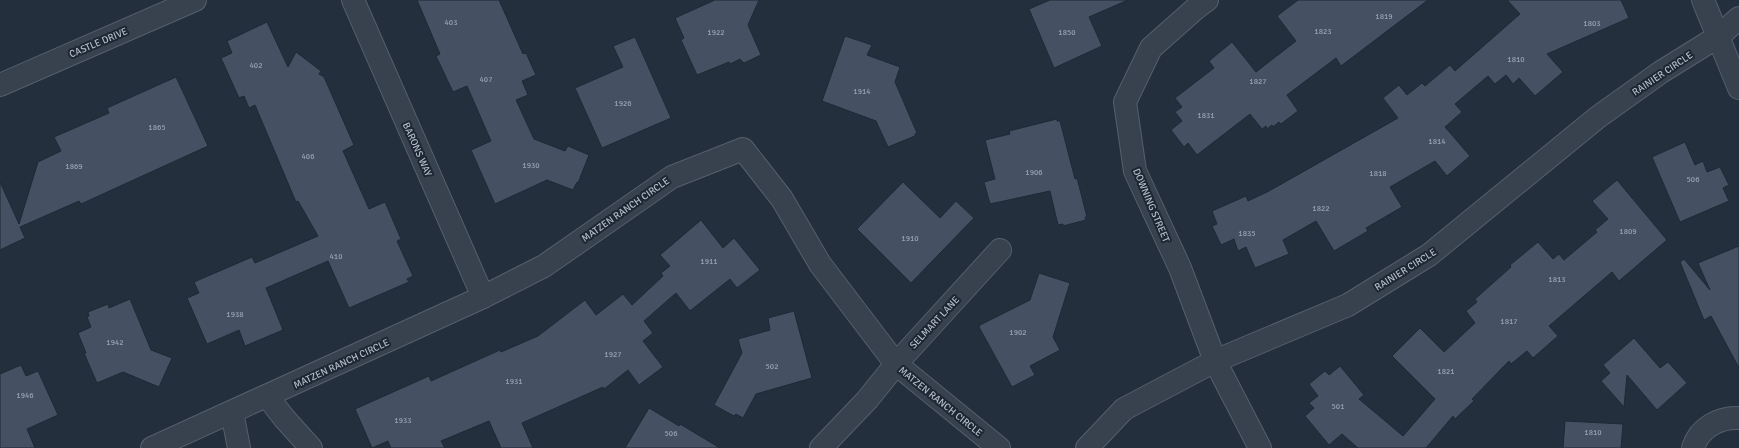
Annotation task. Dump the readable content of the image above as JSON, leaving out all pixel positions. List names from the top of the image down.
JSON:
{
  "streets": {
    "street": [
      "CASTLE DRIVE",
      "RAINIER CIRCLE",
      "BARONS WAY",
      "DOWNING STREET",
      "MATZEN RANCH CIRCLE",
      "SELMART LANE"
    ]
  },
  "crossings": [
    ["RAINIER CIRCLE", "DOWNING STREET"],
    ["BARONS WAY", "MATZEN RANCH CIRCLE"],
    ["MATZEN RANCH CIRCLE", "SELMART LANE"]
  ],
  "house_numbers": [
    "1819",
    "403",
    "1803",
    "1823",
    "1922",
    "1850",
    "1810",
    "402",
    "407",
    "1827",
    "1914",
    "1926",
    "1831",
    "1865",
    "1814",
    "406",
    "1930",
    "1869",
    "1906",
    "1818",
    "506",
    "1822",
    "1809",
    "1835",
    "1910",
    "410",
    "1911",
    "1813",
    "1938",
    "1817",
    "1902",
    "1942",
    "1927",
    "502",
    "1821",
    "1931",
    "1946",
    "501",
    "1933",
    "1810",
    "506"
  ]
}
